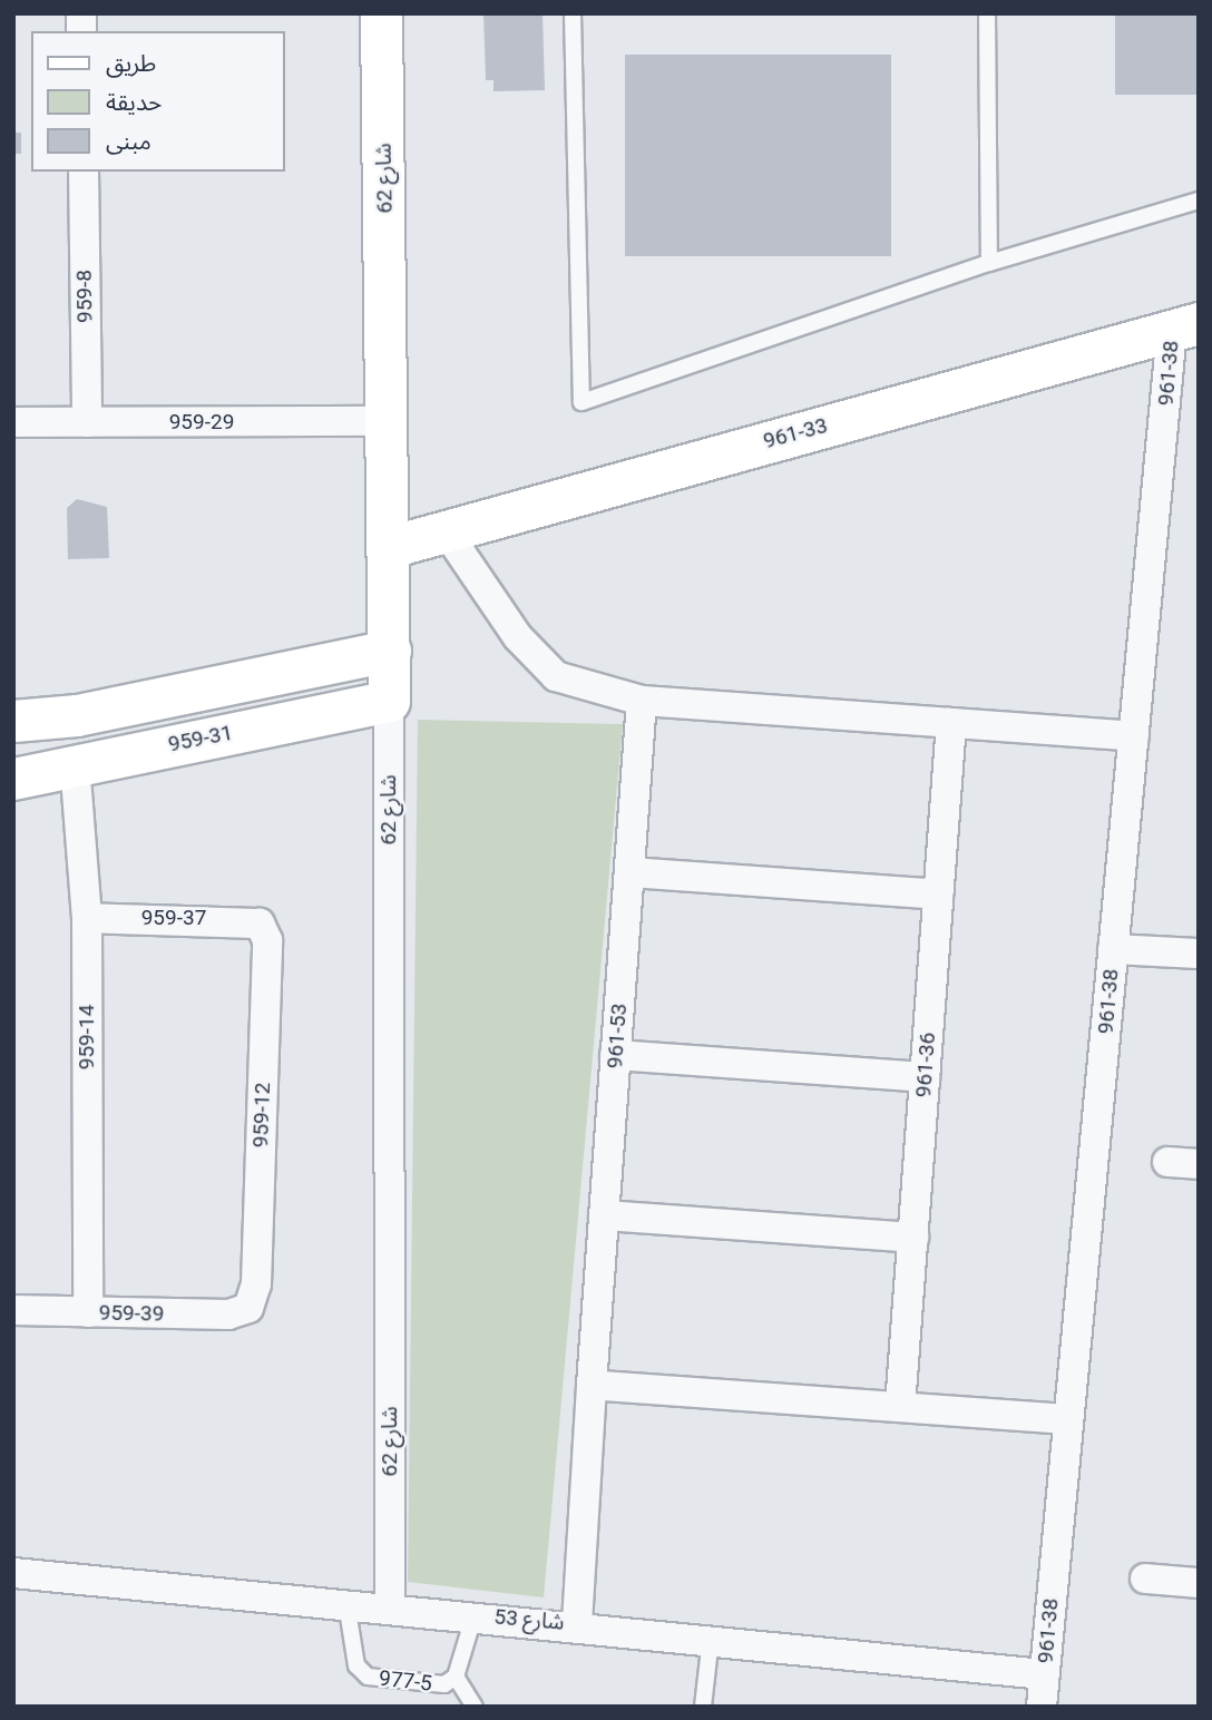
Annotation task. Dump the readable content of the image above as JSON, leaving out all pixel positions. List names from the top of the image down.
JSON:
{
  "streets": {
    "street": [
      "شارع 62",
      "959-8",
      "961-38",
      "959-29",
      "961-33",
      "959-31",
      "959-37",
      "961-53",
      "959-14",
      "961-36",
      "959-12",
      "959-39",
      "شارع 53"
    ],
    "lane": ["977-5"]
  },
  "crossings": [
    ["شارع 62", "959-29"],
    ["شارع 62", "961-33"],
    ["شارع 62", "959-31"],
    ["شارع 62", "شارع 53"],
    ["959-8", "959-29"],
    ["961-38", "961-33"],
    ["961-38", "شارع 53"],
    ["959-31", "959-14"],
    ["959-37", "959-14"],
    ["959-37", "959-12"],
    ["961-53", "شارع 53"],
    ["959-14", "959-39"],
    ["959-12", "959-39"],
    ["شارع 53", "977-5"]
  ],
  "legend": ["طريق", "حديقة", "مبنى"]
}
